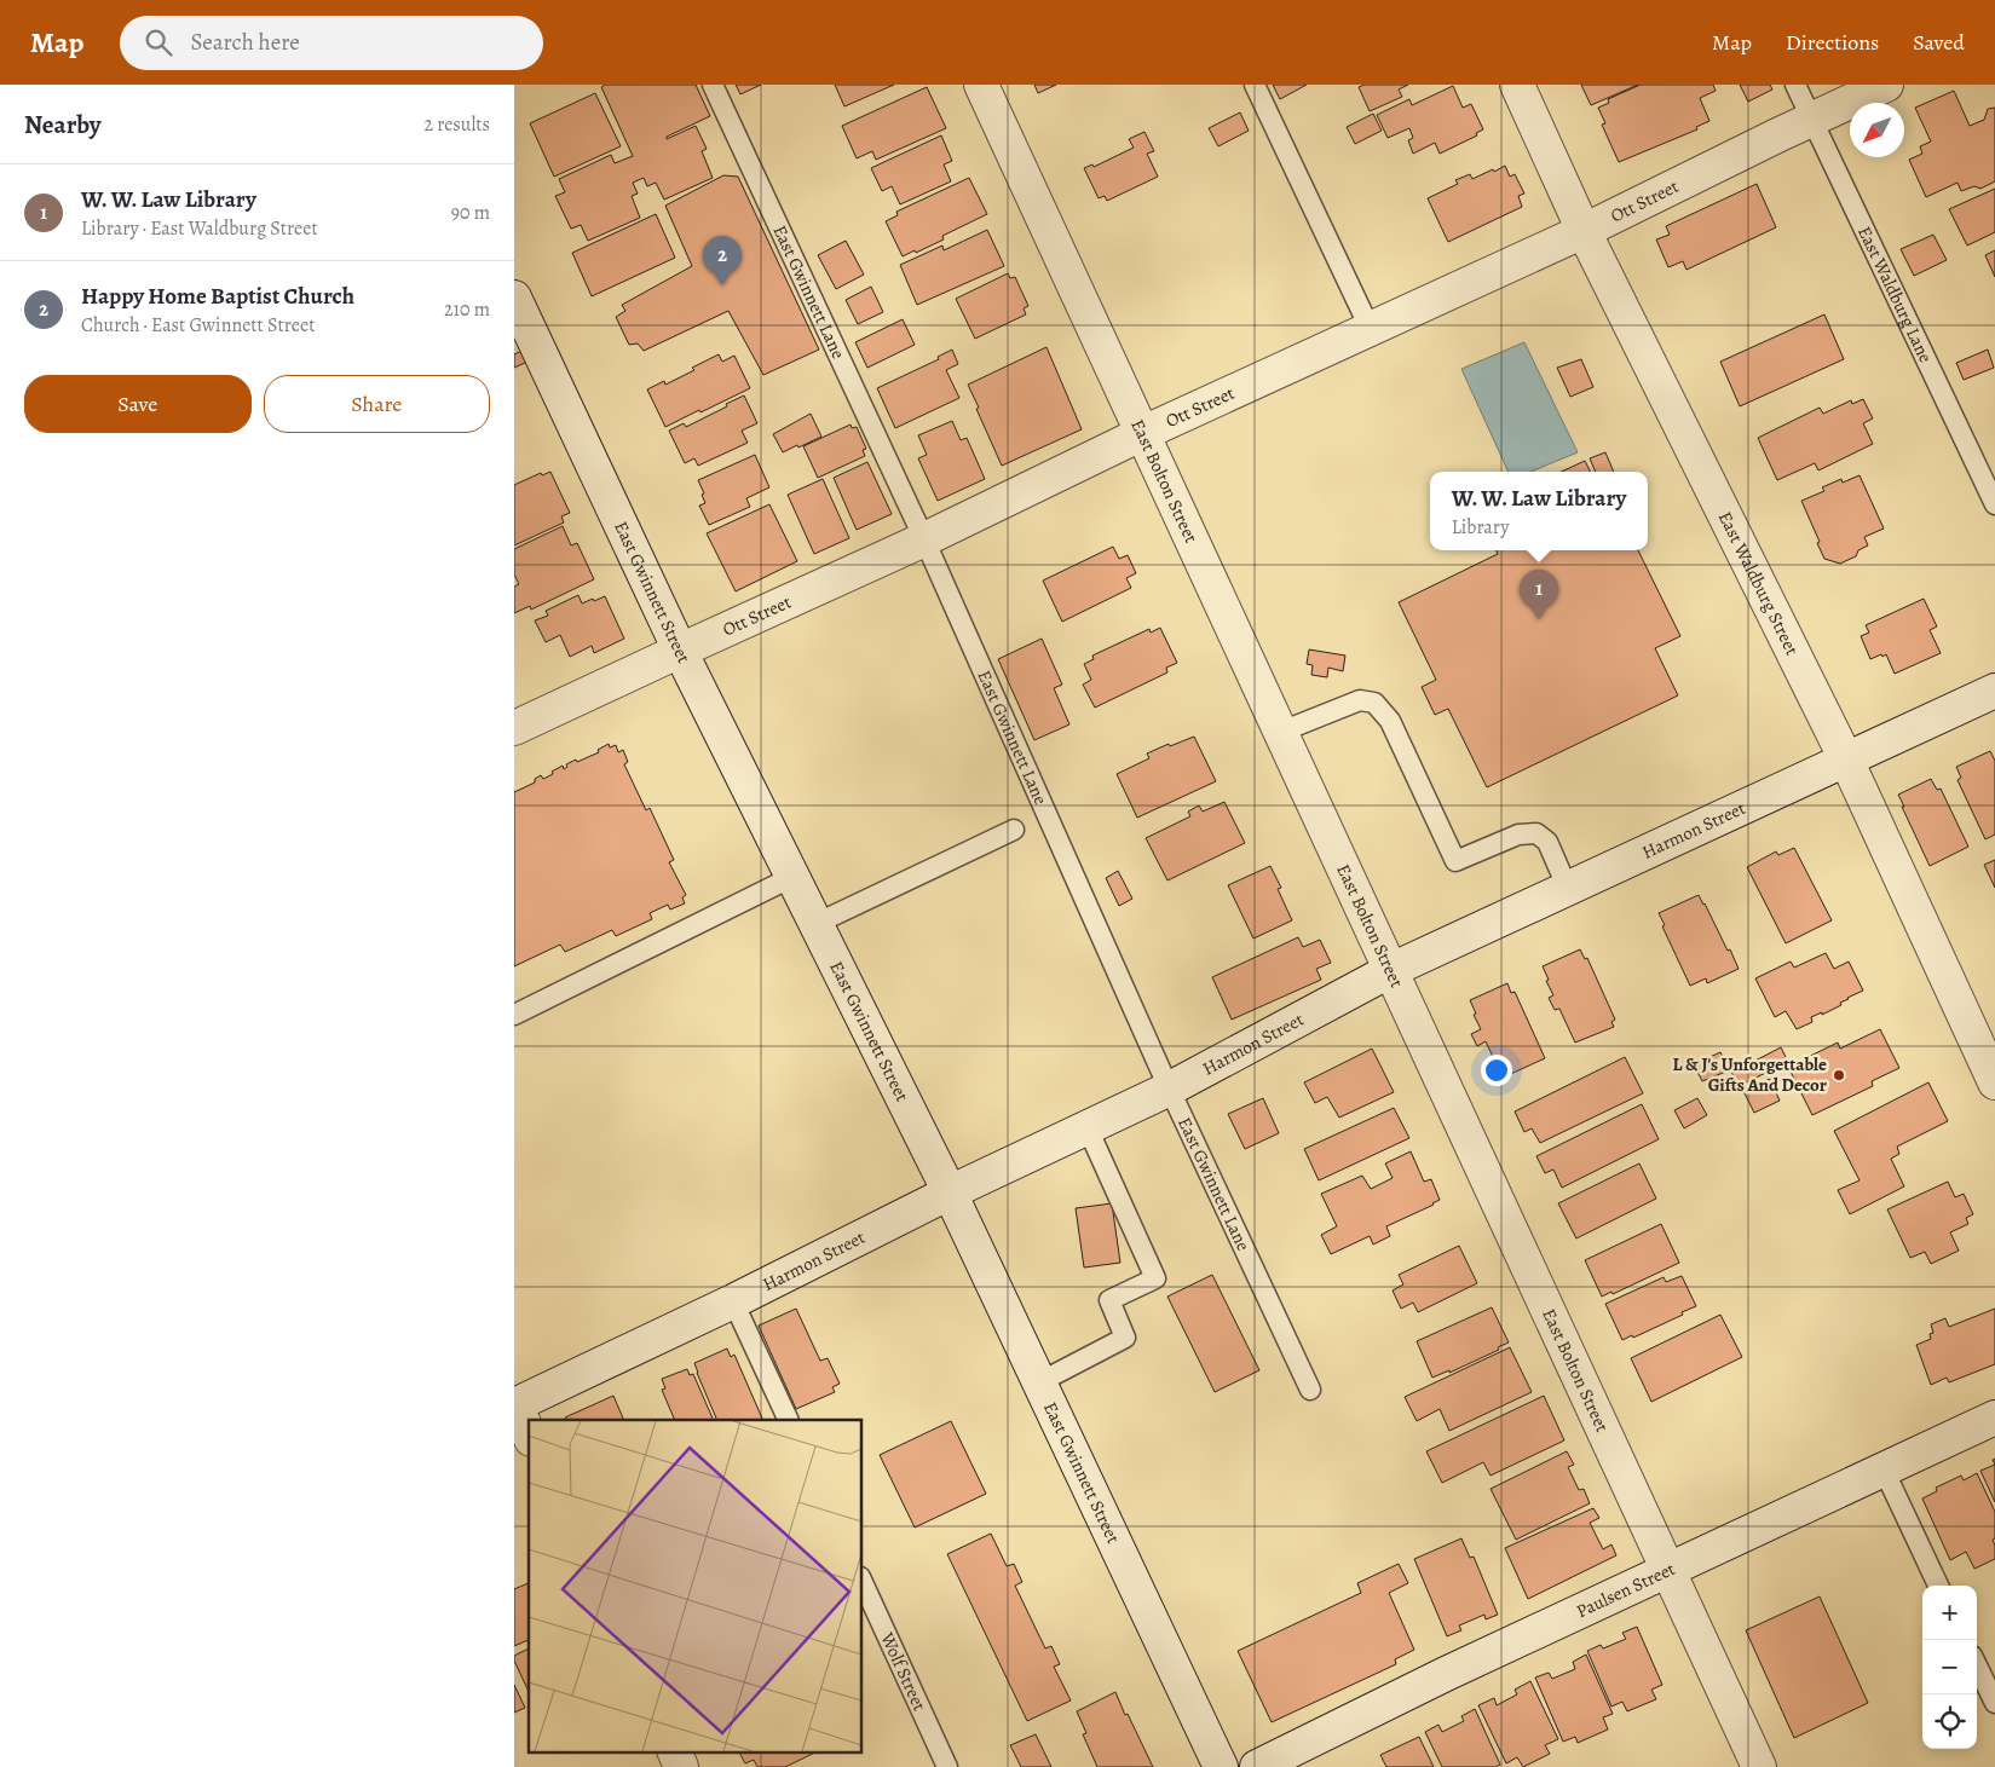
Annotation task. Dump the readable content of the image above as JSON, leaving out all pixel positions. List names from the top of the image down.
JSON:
{
  "streets": {
    "street": [
      "Ott Street",
      "East Bolton Street",
      "East Waldburg Street",
      "East Gwinnett Street",
      "Harmon Street",
      "Paulsen Street"
    ],
    "lane": ["East Gwinnett Lane", "East Waldburg Lane", "Wolf Street"]
  },
  "crossings": [
    ["Ott Street", "East Gwinnett Lane"],
    ["Ott Street", "East Waldburg Lane"],
    ["Ott Street", "East Bolton Street"],
    ["Ott Street", "East Waldburg Street"],
    ["Ott Street", "East Gwinnett Street"],
    ["East Gwinnett Lane", "Harmon Street"],
    ["East Bolton Street", "Harmon Street"],
    ["East Bolton Street", "Paulsen Street"],
    ["East Waldburg Street", "Harmon Street"],
    ["East Gwinnett Street", "Harmon Street"]
  ],
  "places": ["L & J's Unforgettable Gifts And Decor"],
  "north": "bottom left",
  "page": {
    "header": "Map",
    "search": "Search here",
    "nav": ["Map", "Directions", "Saved"],
    "heading": ["Nearby", "2 results"],
    "list": [
      {
        "mark": "1",
        "name": "W. W. Law Library",
        "note": "Library · East Waldburg Street",
        "value": "90 m"
      },
      {
        "mark": "2",
        "name": "Happy Home Baptist Church",
        "note": "Church · East Gwinnett Street",
        "value": "210 m"
      }
    ],
    "pins": ["2", "1"],
    "buttons": ["Save", "Share"],
    "popup": ["W. W. Law Library", "Library"],
    "map_buttons": ["+", "−"]
  }
}
